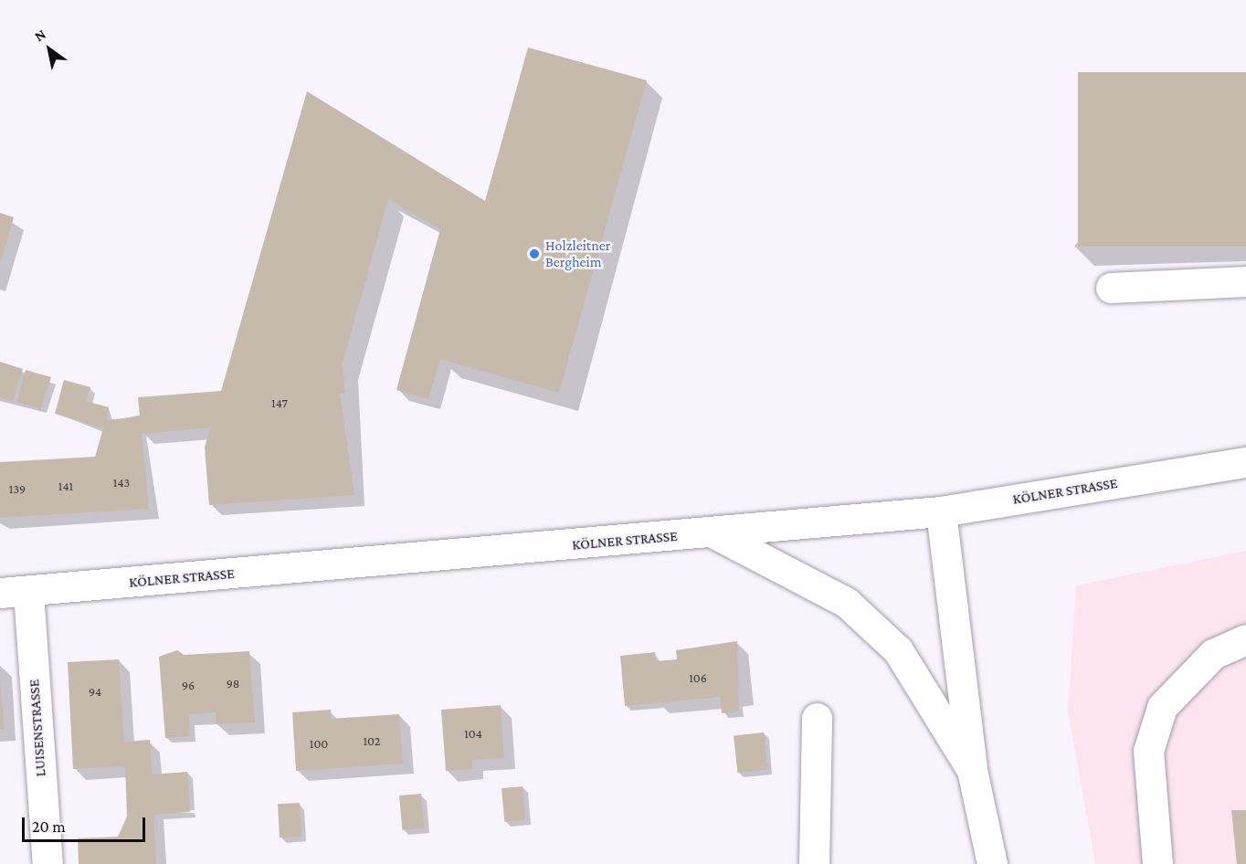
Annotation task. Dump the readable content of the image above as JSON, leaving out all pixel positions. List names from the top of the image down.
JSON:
{
  "streets": {
    "main road": ["KÖLNER STRASSE", "LUISENSTRASSE"]
  },
  "crossings": [
    ["KÖLNER STRASSE", "LUISENSTRASSE"]
  ],
  "places": ["Holzleitner Bergheim"],
  "house_numbers": [
    "147",
    "143",
    "141",
    "139",
    "106",
    "98",
    "96",
    "94",
    "104",
    "102",
    "100"
  ],
  "scale_bar": "20 m",
  "north": "top left"
}
